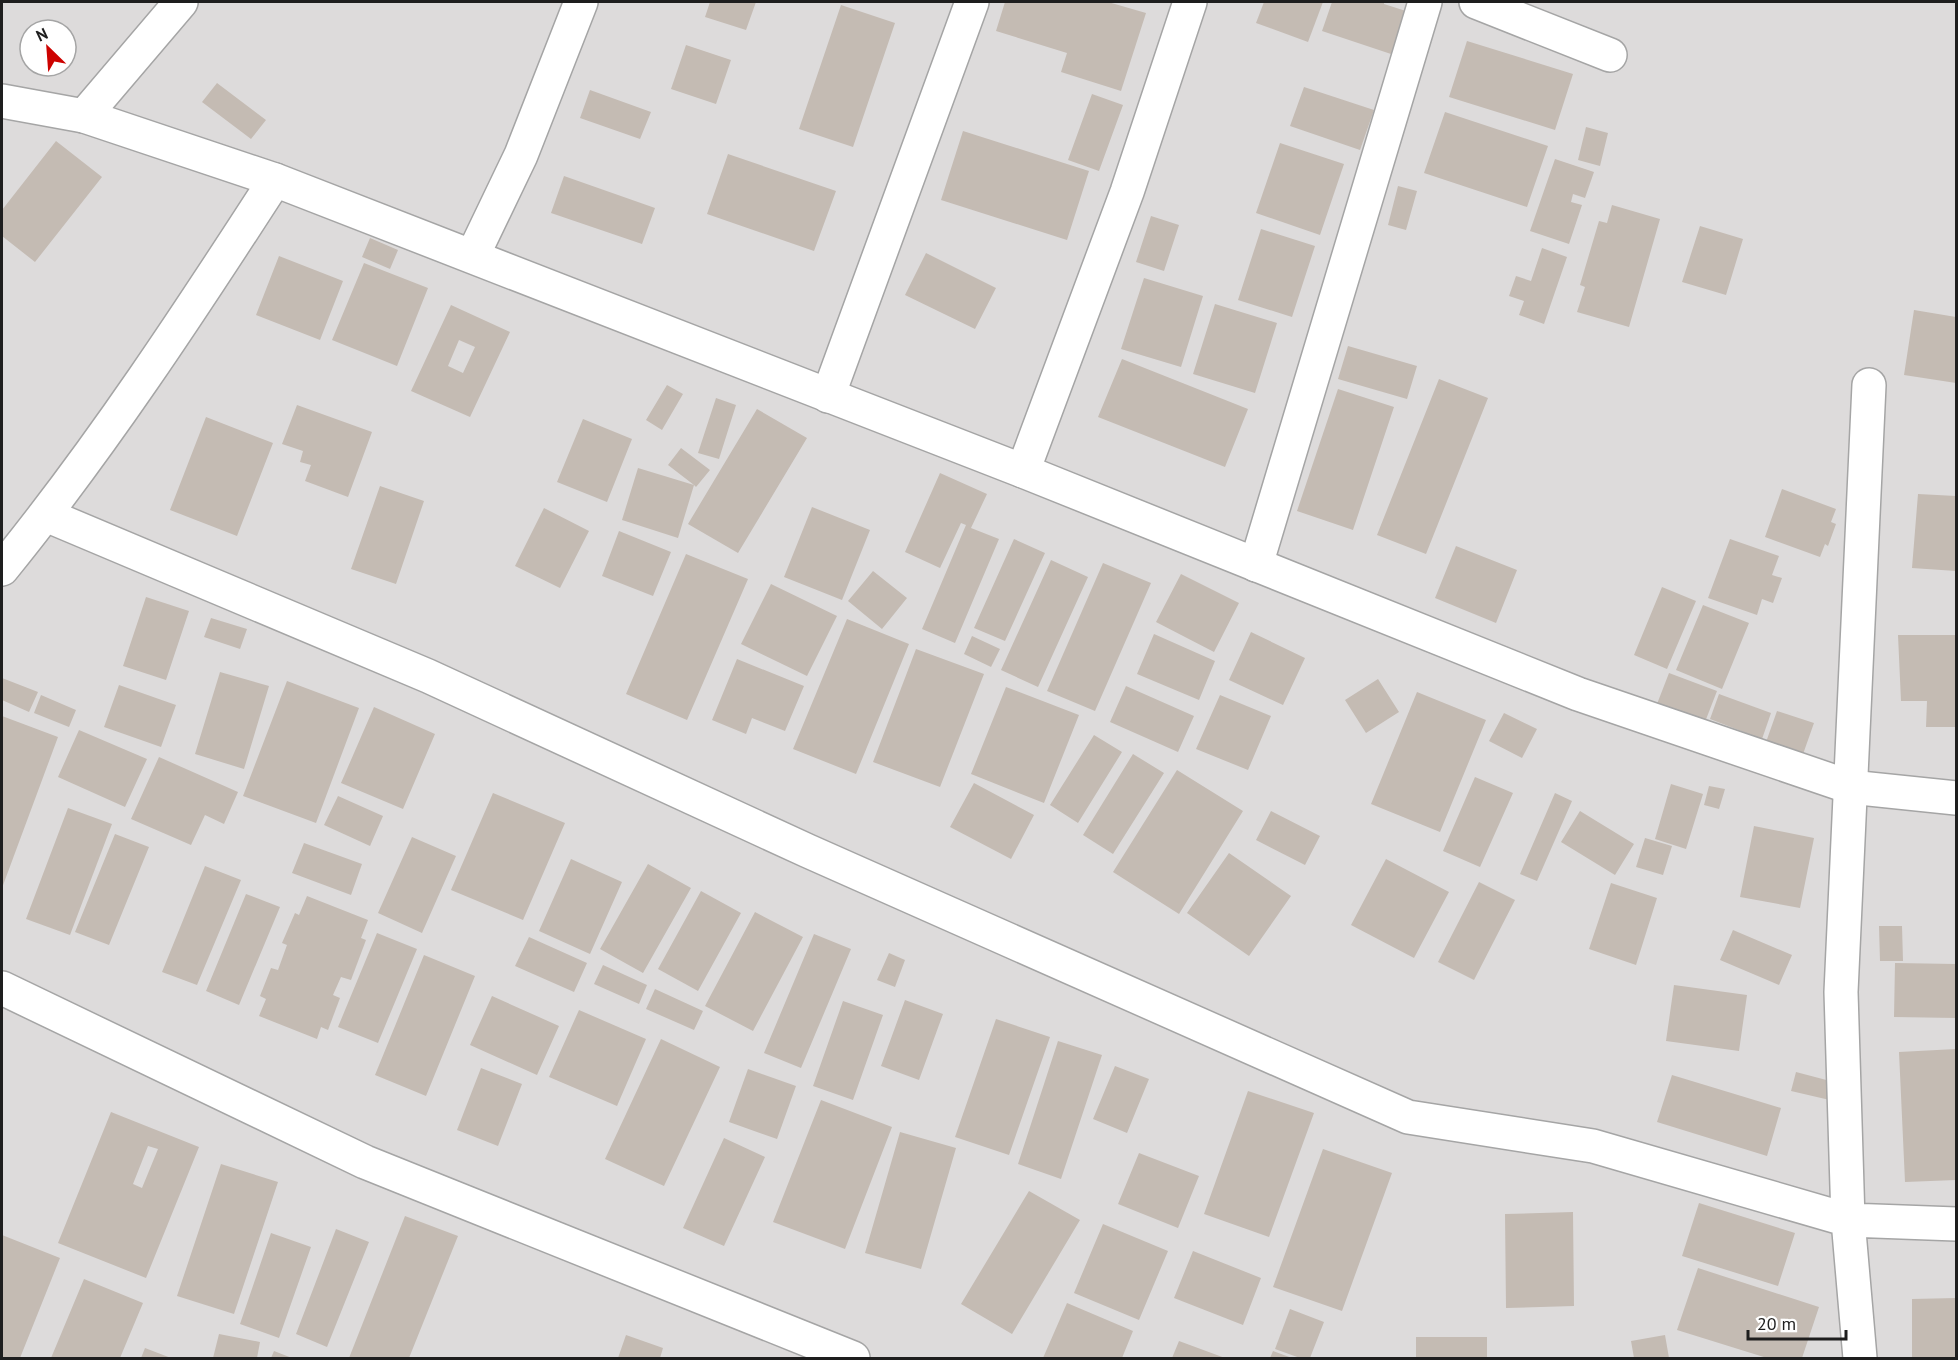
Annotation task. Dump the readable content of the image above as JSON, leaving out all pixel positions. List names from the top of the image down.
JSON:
{
  "scale_bar": "20 m",
  "north": "top left"
}
